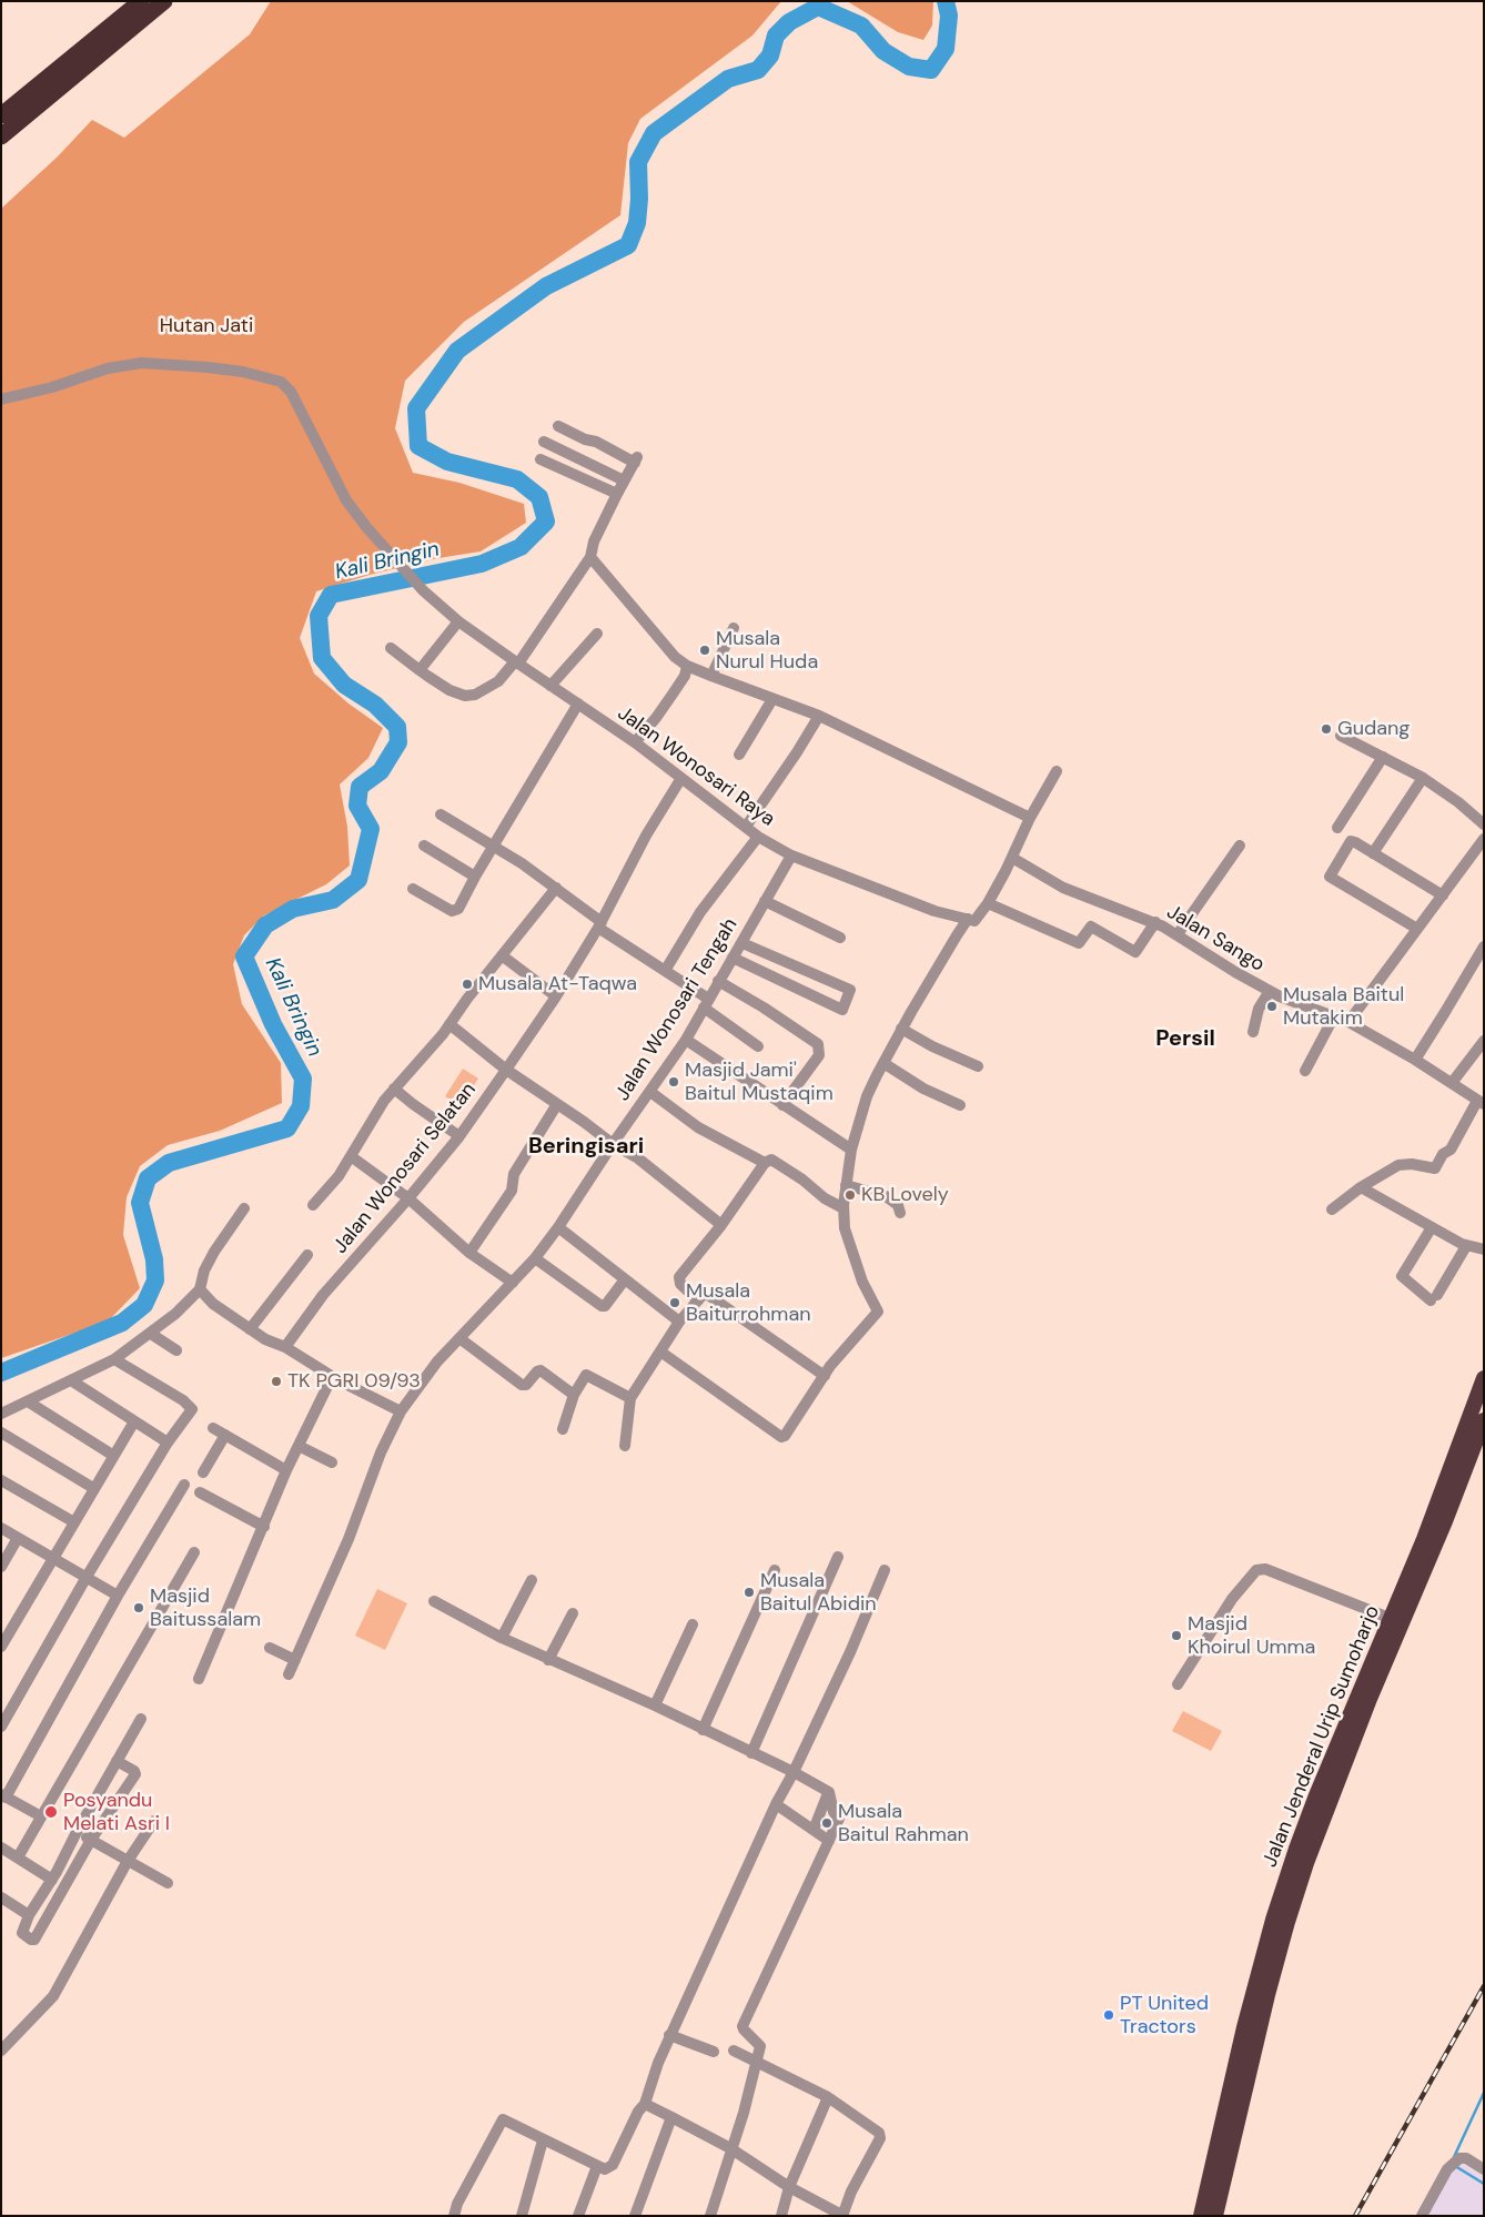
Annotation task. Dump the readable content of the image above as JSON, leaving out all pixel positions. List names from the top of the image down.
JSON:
{
  "streets": {
    "highway": ["Jalan Jenderal Urip Sumoharjo"],
    "street": [
      "Jalan Wonosari Raya",
      "Jalan Sango",
      "Jalan Wonosari Tengah",
      "Jalan Wonosari Selatan"
    ]
  },
  "crossings": [
    ["Jalan Wonosari Raya", "Jalan Wonosari Tengah"],
    ["Jalan Wonosari Raya", "Jalan Wonosari Selatan"]
  ],
  "districts": ["Persil", "Beringisari"],
  "water": ["Kali Bringin"],
  "parks": ["Hutan Jati"],
  "places": [
    "Musala Nurul Huda",
    "Gudang",
    "Musala At-Taqwa",
    "Musala Baitul Mutakim",
    "Masjid Jami' Baitul Mustaqim",
    "KB Lovely",
    "Musala Baiturrohman",
    "TK PGRI 09/93",
    "Musala Baitul Abidin",
    "Masjid Baitussalam",
    "Masjid Khoirul Umma",
    "Posyandu Melati Asri I",
    "Musala Baitul Rahman",
    "PT United Tractors"
  ]
}
